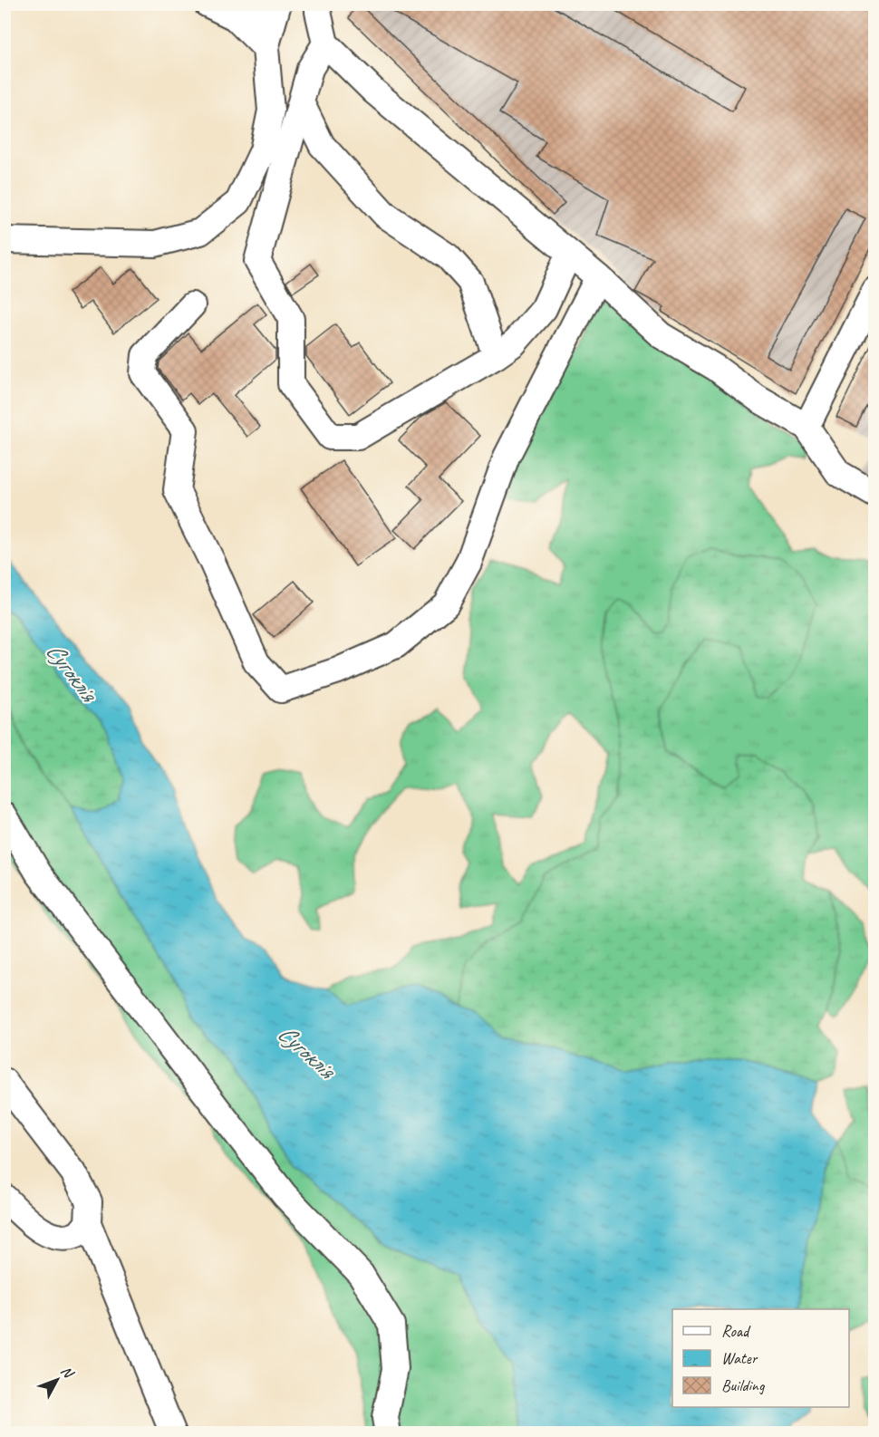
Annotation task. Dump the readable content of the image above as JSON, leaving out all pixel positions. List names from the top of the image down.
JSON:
{
  "water": ["Сугоклія"],
  "legend": ["Road", "Water", "Building"],
  "north": "top right"
}
